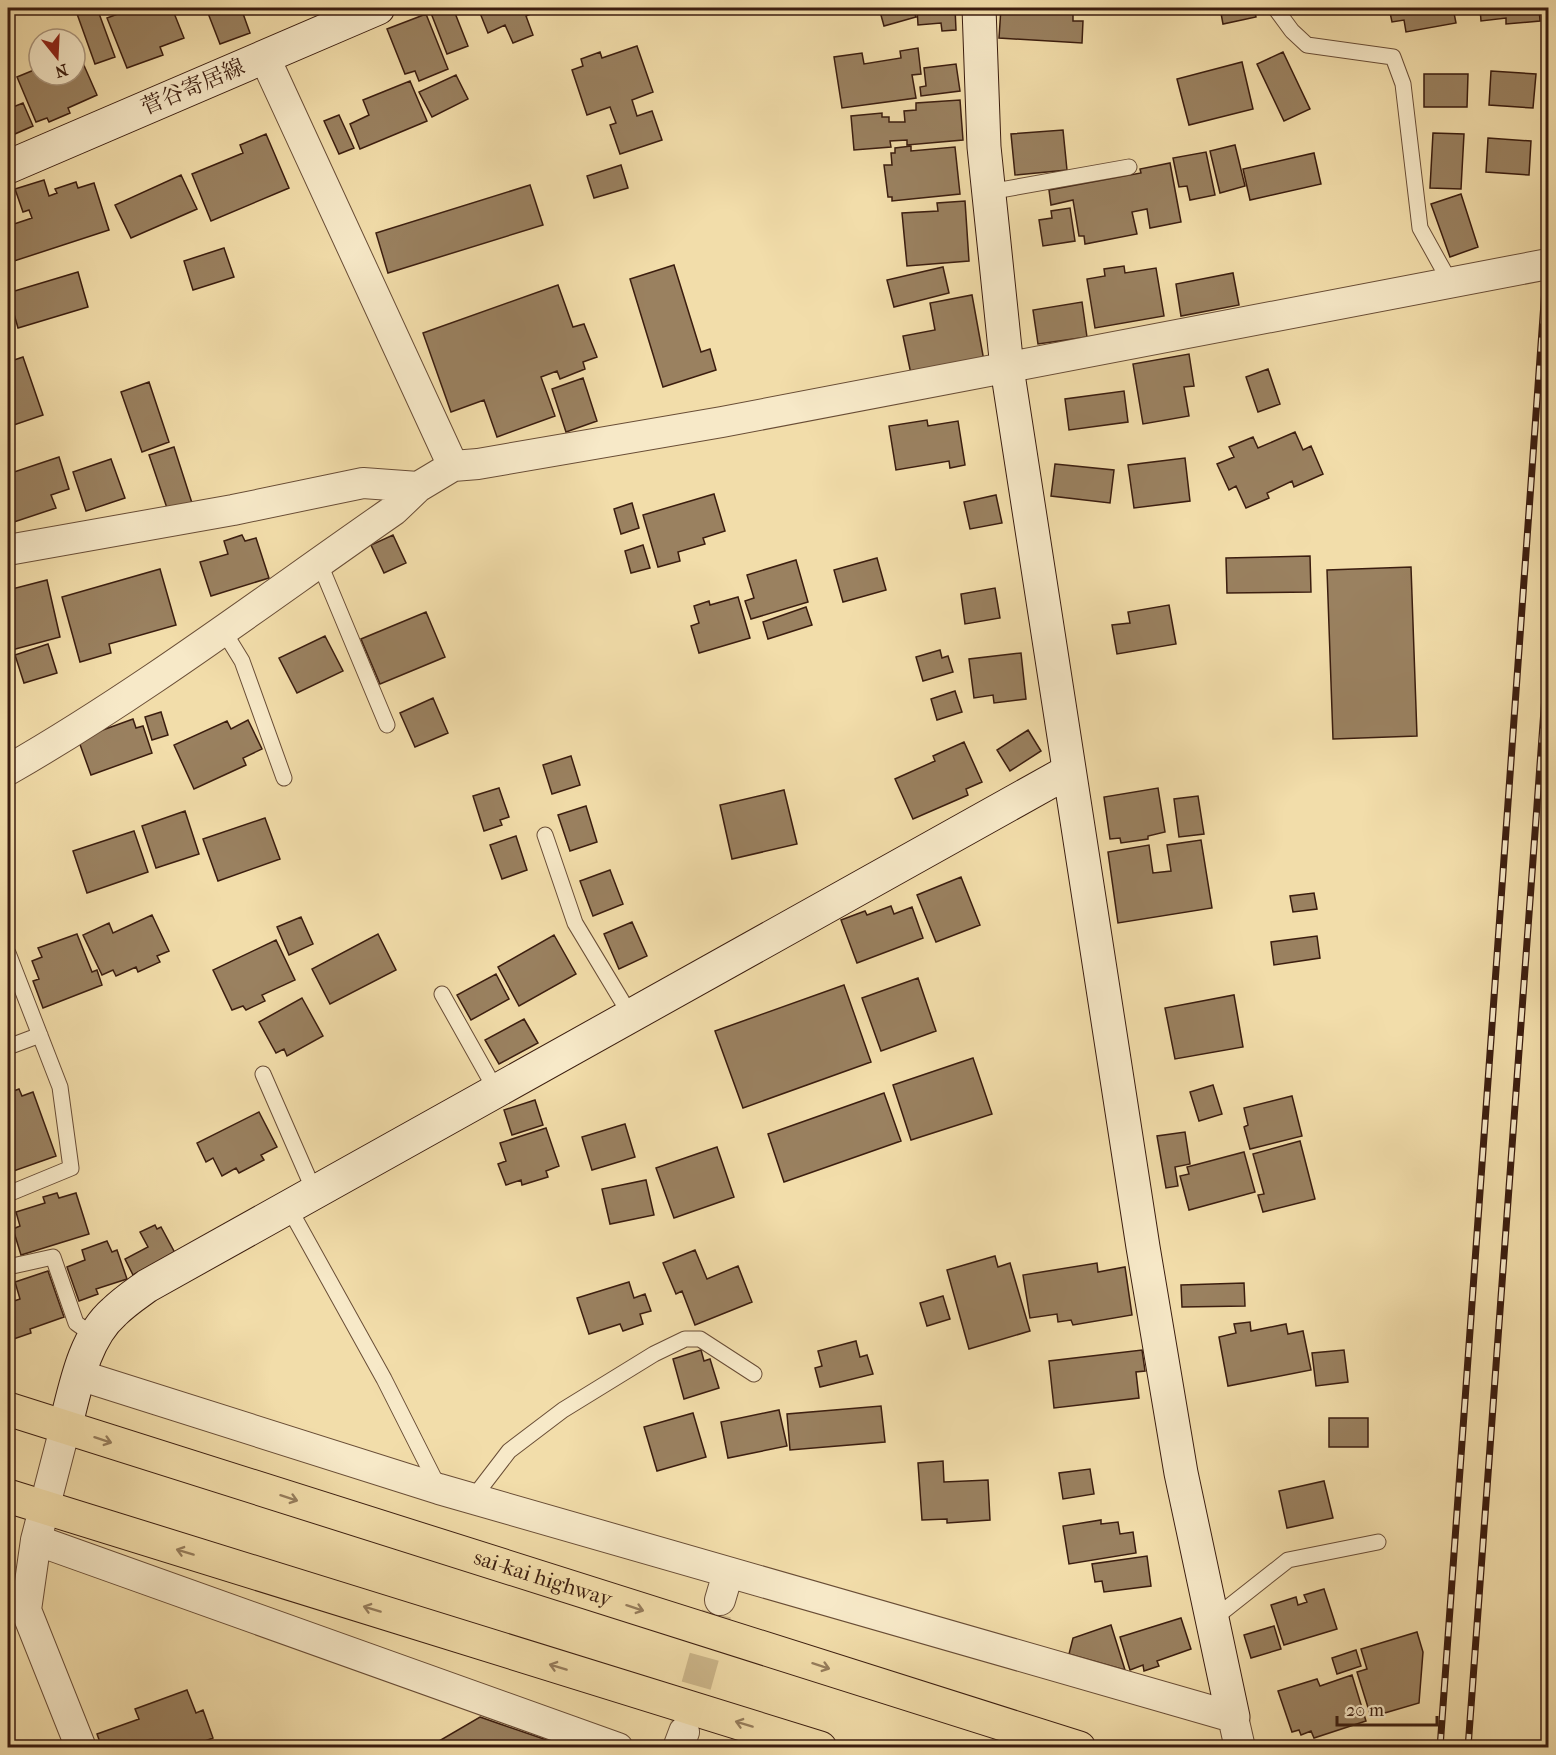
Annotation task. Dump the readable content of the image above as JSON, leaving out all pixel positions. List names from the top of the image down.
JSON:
{
  "streets": {
    "highway": ["sai-kai highway"],
    "street": ["菅谷寄居線"]
  },
  "scale_bar": "20 m",
  "north": "bottom"
}
